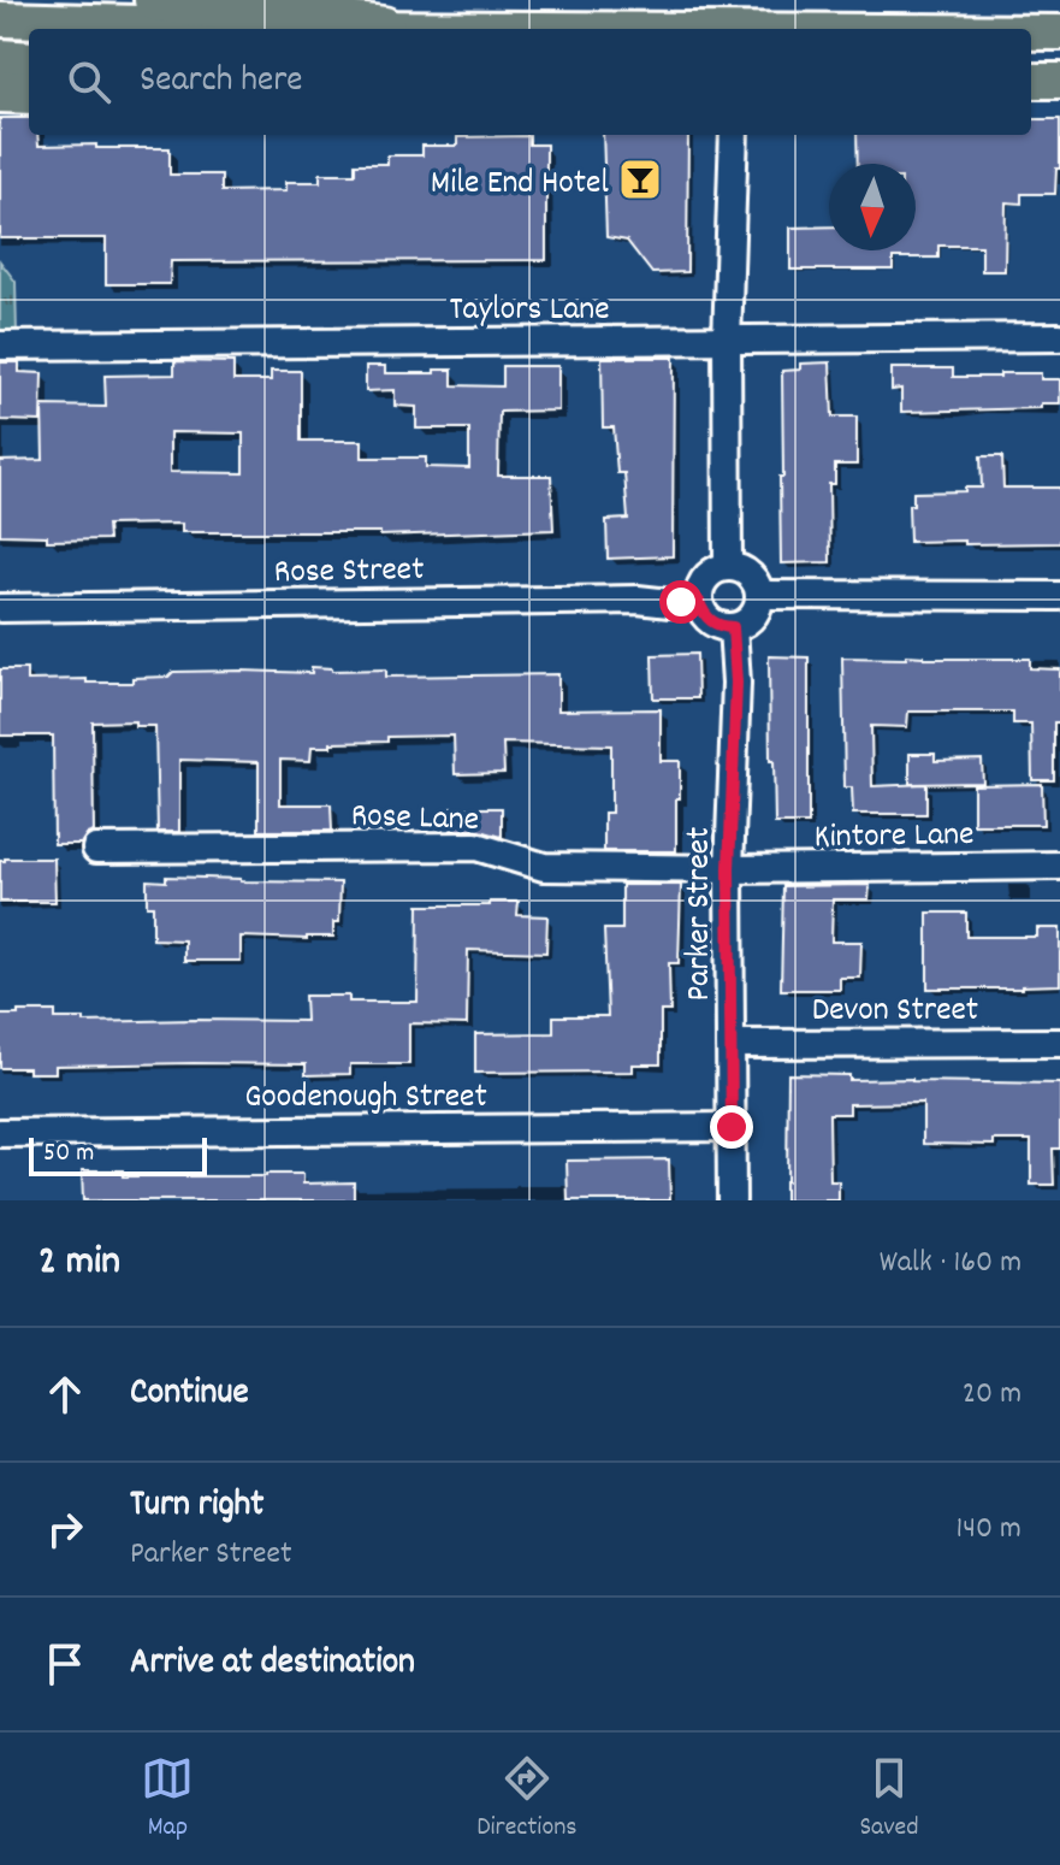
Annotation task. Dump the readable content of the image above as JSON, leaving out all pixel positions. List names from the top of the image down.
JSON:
{
  "streets": {
    "street": [
      "Taylors Lane",
      "Rose Street",
      "Rose Lane",
      "Kintore Lane",
      "Parker Street",
      "Devon Street",
      "Goodenough Street"
    ]
  },
  "crossings": [
    ["Rose Street", "Parker Street"],
    ["Rose Lane", "Kintore Lane"],
    ["Rose Lane", "Parker Street"],
    ["Kintore Lane", "Parker Street"],
    ["Parker Street", "Devon Street"],
    ["Parker Street", "Goodenough Street"]
  ],
  "places": {
    "bar": ["Mile End Hotel"]
  },
  "scale_bar": "50 m",
  "north": "bottom",
  "page": {
    "search": "Search here",
    "scale": "50 m",
    "heading": ["2 min", "Walk · 160 m"],
    "list": [
      ["Continue", "20 m"],
      ["Turn right", "Parker Street", "140 m"],
      "Arrive at destination"
    ],
    "nav": ["Map", "Directions", "Saved"]
  }
}
